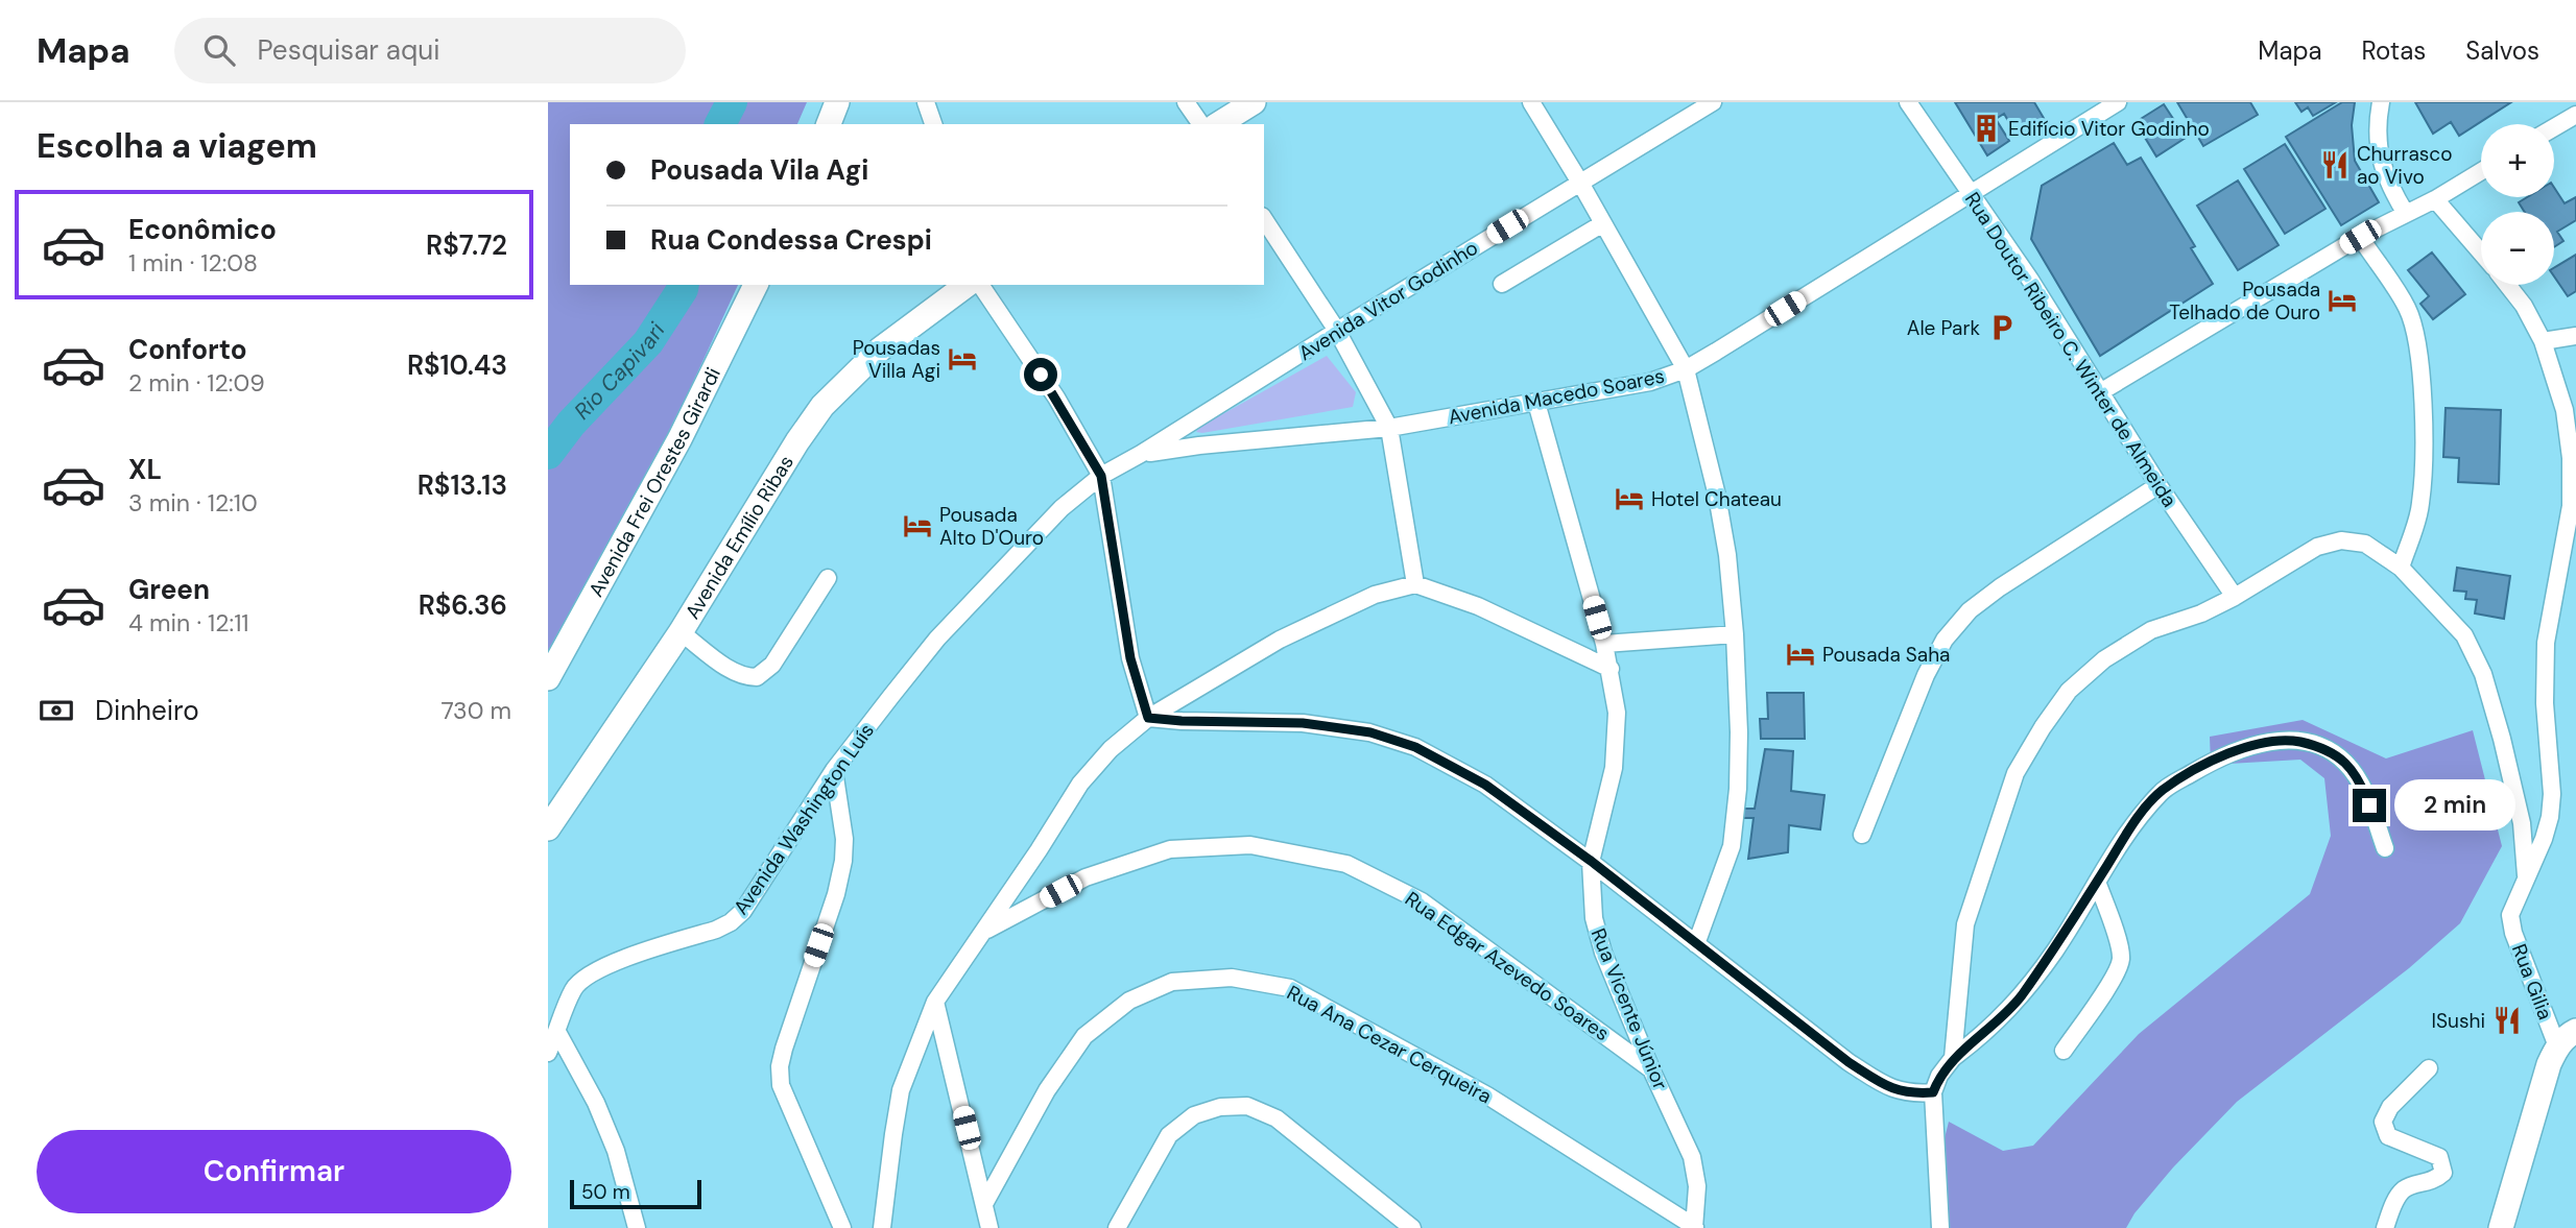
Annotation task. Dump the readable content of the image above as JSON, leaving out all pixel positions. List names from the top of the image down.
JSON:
{
  "streets": {
    "street": [
      "Avenida Vitor Godinho",
      "Rua Doutor Ribeiro C. Winter de Almeida",
      "Avenida Macedo Soares",
      "Avenida Frei Orestes Girardi",
      "Avenida Emílio Ribas",
      "Avenida Washington Luís",
      "Rua Edgar Azevedo Soares",
      "Rua Gilia",
      "Rua Vicente Júnior",
      "Rua Ana Cezar Cerqueira"
    ]
  },
  "crossings": [
    ["Avenida Vitor Godinho", "Avenida Macedo Soares"],
    ["Avenida Vitor Godinho", "Avenida Washington Luís"],
    ["Rua Doutor Ribeiro C. Winter de Almeida", "Avenida Macedo Soares"],
    ["Avenida Macedo Soares", "Rua Vicente Júnior"],
    ["Rua Edgar Azevedo Soares", "Rua Vicente Júnior"],
    ["Rua Vicente Júnior", "Rua Ana Cezar Cerqueira"]
  ],
  "water": ["Rio Capivari"],
  "places": {
    "building": ["Edifício Vitor Godinho"],
    "restaurant": ["Churrasco ao Vivo", "ISushi"],
    "hotel": [
      "Pousada Telhado de Ouro",
      "Pousadas Villa Agi",
      "Hotel Chateau",
      "Pousada Alto D'Ouro",
      "Pousada Saha"
    ],
    "parking": ["Ale Park"]
  },
  "scale_bar": "50 m",
  "page": {
    "header": "Mapa",
    "search": "Pesquisar aqui",
    "nav": ["Mapa", "Rotas", "Salvos"],
    "heading": "Escolha a viagem",
    "map_buttons": ["+", "−"],
    "banner": ["Pousada Vila Agi", "Rua Condessa Crespi"],
    "list": [
      {
        "name": "Econômico",
        "note": "1 min · 12:08",
        "value": "R$7.72"
      },
      {
        "name": "Conforto",
        "note": "2 min · 12:09",
        "value": "R$10.43"
      },
      {
        "name": "XL",
        "note": "3 min · 12:10",
        "value": "R$13.13"
      },
      {
        "name": "Green",
        "note": "4 min · 12:11",
        "value": "R$6.36"
      }
    ],
    "pay": ["Dinheiro", "730 m"],
    "bubble": "2 min",
    "buttons": "Confirmar",
    "scale": "50 m"
  }
}
